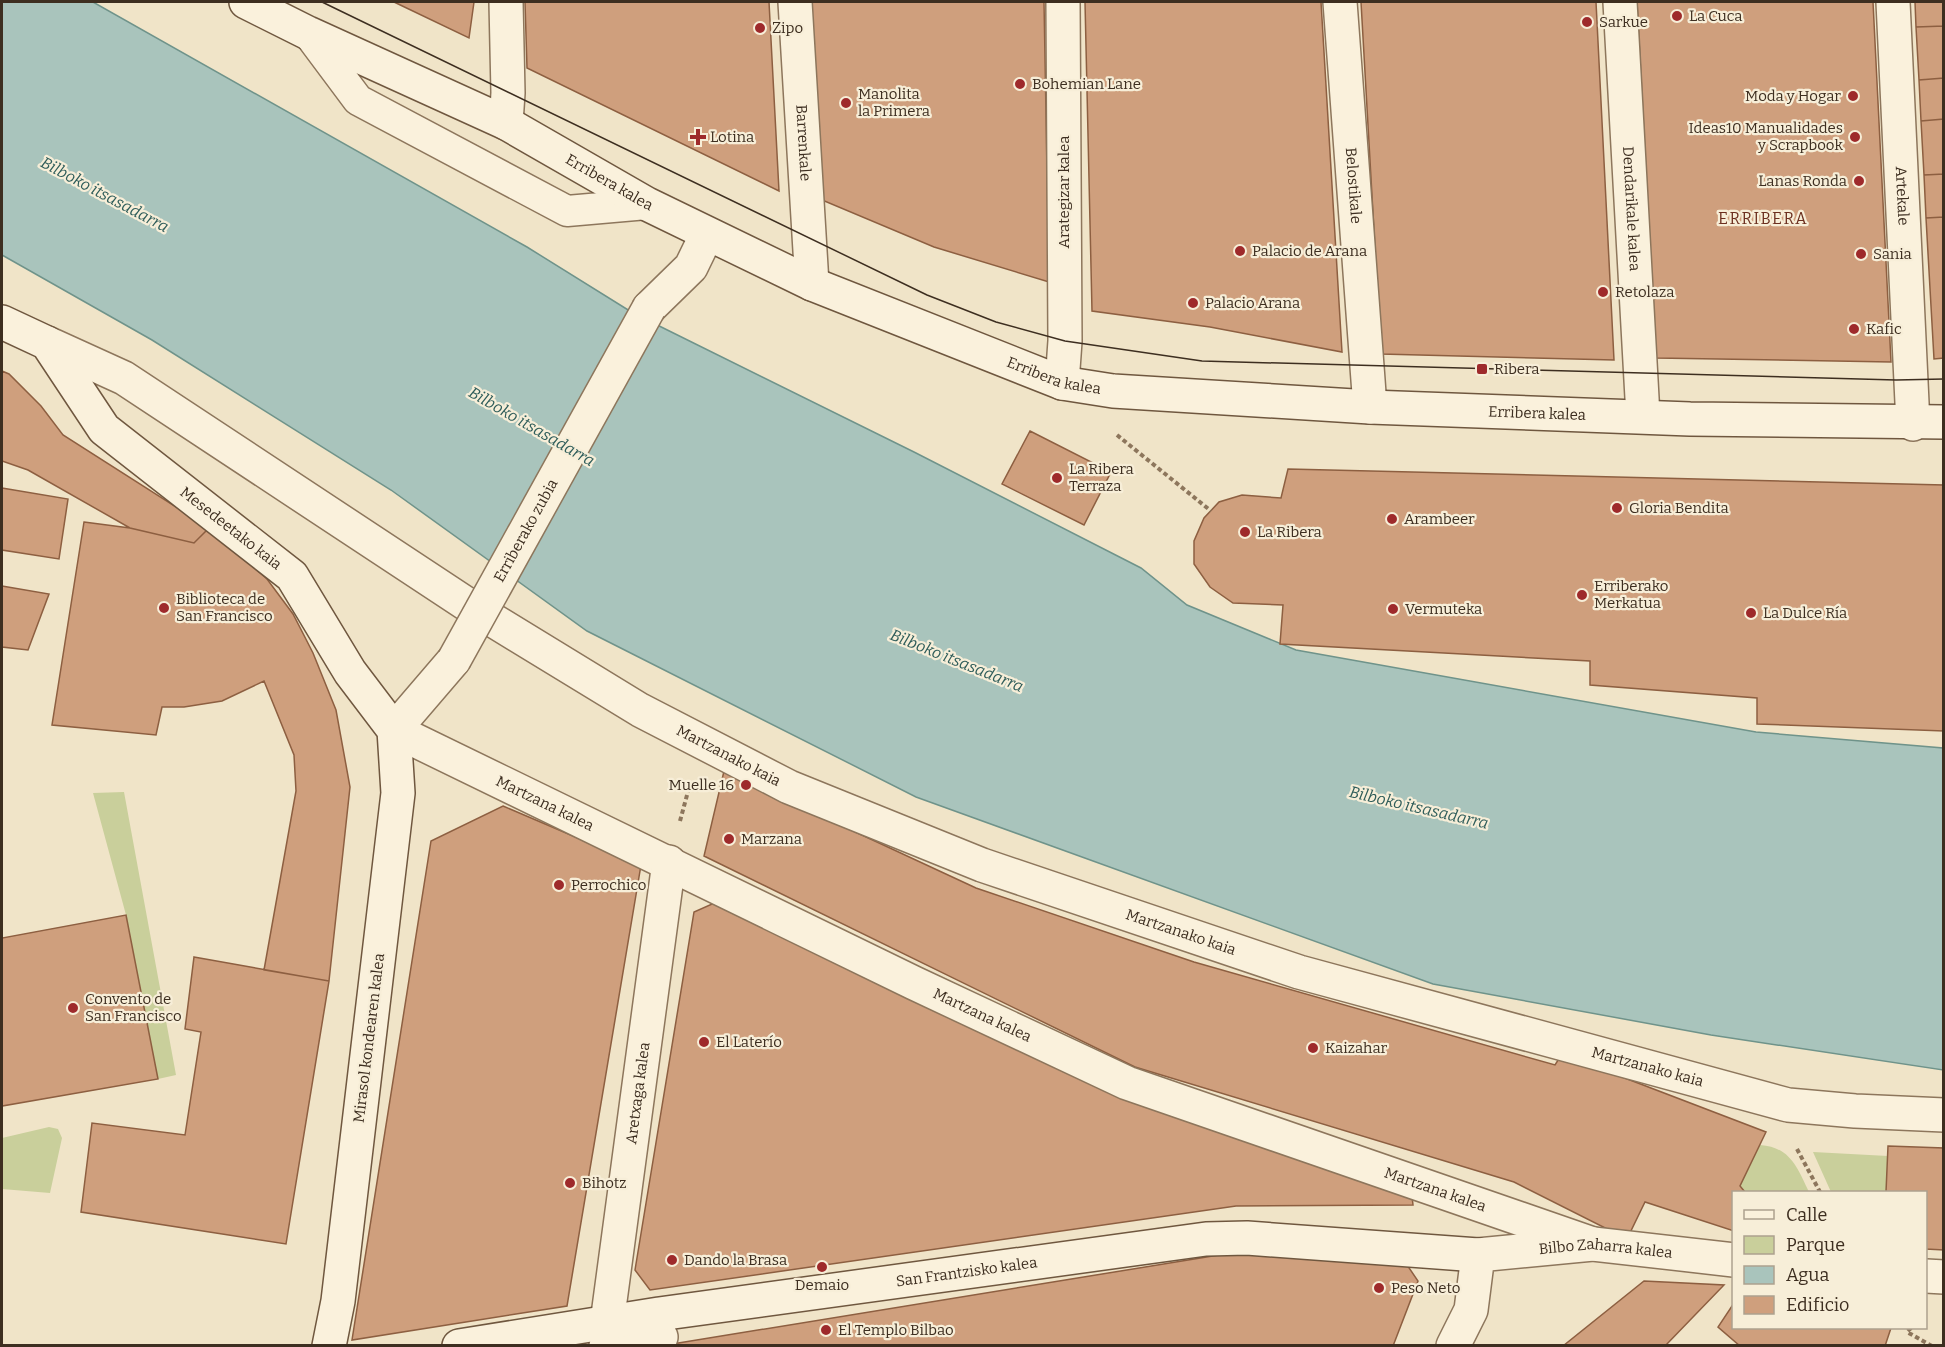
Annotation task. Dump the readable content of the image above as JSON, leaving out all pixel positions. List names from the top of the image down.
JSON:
{
  "streets": {
    "street": [
      "Barrenkale",
      "Erribera kalea",
      "Belostikale",
      "Arategizar kalea",
      "Artekale",
      "Dendarikale kalea",
      "Mesedeetako kaia",
      "Erriberako zubia",
      "Martzanako kaia",
      "Martzana kalea",
      "Mirasol kondearen kalea",
      "Aretxaga kalea",
      "Bilbo Zaharra kalea",
      "San Frantzisko kalea"
    ]
  },
  "crossings": [
    ["Barrenkale", "Erribera kalea"],
    ["Erribera kalea", "Belostikale"],
    ["Erribera kalea", "Arategizar kalea"],
    ["Erribera kalea", "Artekale"],
    ["Erribera kalea", "Dendarikale kalea"],
    ["Erribera kalea", "Erriberako zubia"],
    ["Mesedeetako kaia", "Erriberako zubia"],
    ["Mesedeetako kaia", "Martzanako kaia"],
    ["Mesedeetako kaia", "Martzana kalea"],
    ["Mesedeetako kaia", "Mirasol kondearen kalea"],
    ["Erriberako zubia", "Martzana kalea"],
    ["Erriberako zubia", "Mirasol kondearen kalea"],
    ["Martzana kalea", "Mirasol kondearen kalea"],
    ["Martzana kalea", "Aretxaga kalea"],
    ["Martzana kalea", "Bilbo Zaharra kalea"],
    ["Aretxaga kalea", "San Frantzisko kalea"],
    ["Bilbo Zaharra kalea", "San Frantzisko kalea"]
  ],
  "districts": ["ERRIBERA"],
  "water": ["Bilboko itsasadarra"],
  "places": {
    "other": [
      "La Cuca",
      "Sarkue",
      "Zipo",
      "Bohemian Lane",
      "Moda y Hogar",
      "Manolita la Primera",
      "Ideas10 Manualidades y Scrapbook",
      "Lanas Ronda",
      "Palacio de Arana",
      "Sania",
      "Retolaza",
      "Palacio Arana",
      "Kafic",
      "La Ribera Terraza",
      "Gloria Bendita",
      "Arambeer",
      "La Ribera",
      "Erriberako Merkatua",
      "Biblioteca de San Francisco",
      "Vermuteka",
      "La Dulce Ría",
      "Muelle 16",
      "Marzana",
      "Perrochico",
      "Convento de San Francisco",
      "El Laterío",
      "Kaizahar",
      "Bihotz",
      "Dando la Brasa",
      "Demaio",
      "Peso Neto",
      "El Templo Bilbao"
    ],
    "health": ["Lotina"],
    "transit": ["Ribera"]
  },
  "legend": [
    "Calle",
    "Parque",
    "Agua",
    "Edificio"
  ]
}
